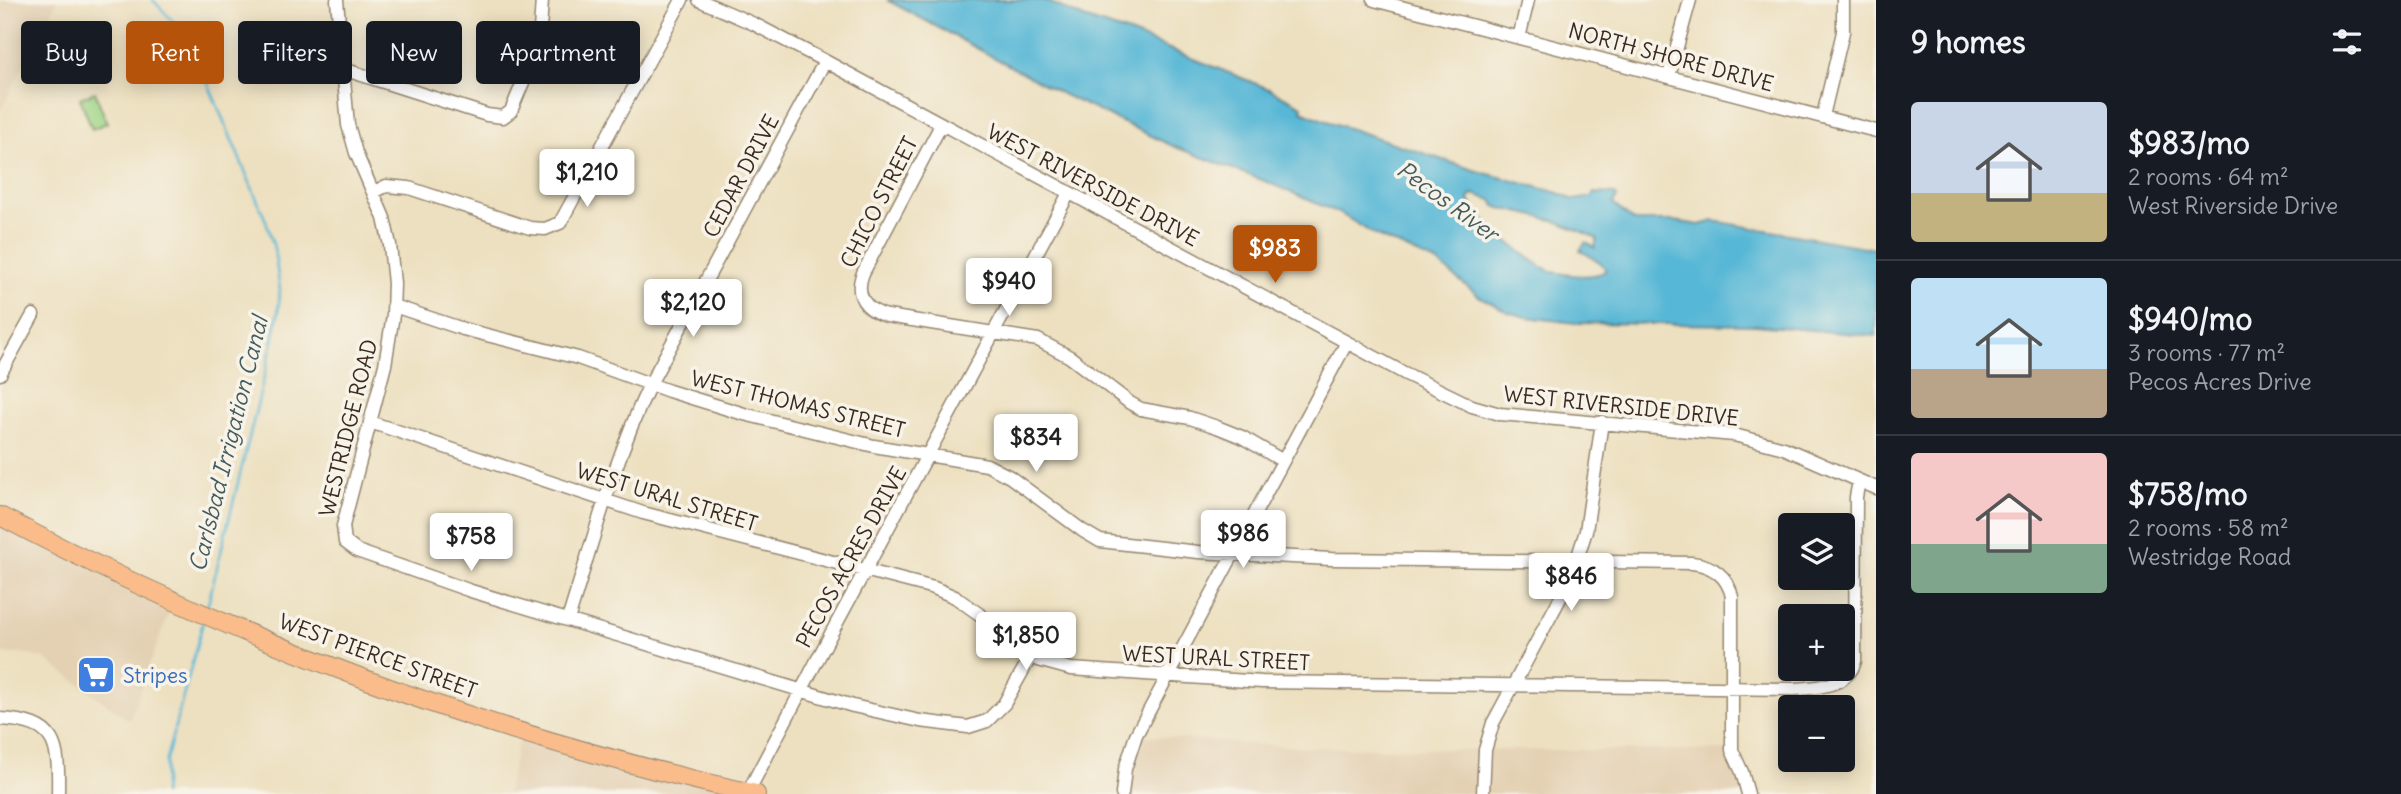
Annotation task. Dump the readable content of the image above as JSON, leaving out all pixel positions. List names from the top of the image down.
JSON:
{
  "streets": {
    "highway": ["WEST PIERCE STREET"],
    "street": [
      "NORTH SHORE DRIVE",
      "CEDAR DRIVE",
      "WEST RIVERSIDE DRIVE",
      "CHICO STREET",
      "WEST THOMAS STREET",
      "WESTRIDGE ROAD",
      "WEST URAL STREET",
      "PECOS ACRES DRIVE"
    ]
  },
  "crossings": [
    ["CEDAR DRIVE", "WEST RIVERSIDE DRIVE"],
    ["CEDAR DRIVE", "WEST THOMAS STREET"],
    ["CEDAR DRIVE", "WESTRIDGE ROAD"],
    ["CEDAR DRIVE", "WEST URAL STREET"],
    ["WEST RIVERSIDE DRIVE", "CHICO STREET"],
    ["WEST RIVERSIDE DRIVE", "WEST URAL STREET"],
    ["WEST RIVERSIDE DRIVE", "PECOS ACRES DRIVE"],
    ["CHICO STREET", "PECOS ACRES DRIVE"],
    ["WEST THOMAS STREET", "WESTRIDGE ROAD"],
    ["WEST THOMAS STREET", "WEST URAL STREET"],
    ["WEST THOMAS STREET", "PECOS ACRES DRIVE"],
    ["WESTRIDGE ROAD", "WEST URAL STREET"],
    ["WESTRIDGE ROAD", "PECOS ACRES DRIVE"],
    ["WEST URAL STREET", "PECOS ACRES DRIVE"],
    ["PECOS ACRES DRIVE", "WEST PIERCE STREET"]
  ],
  "water": ["Pecos River", "Carlsbad Irrigation Canal"],
  "places": {
    "supermarket": ["Stripes"]
  },
  "page": {
    "heading": "9 homes",
    "chip": [
      "Buy",
      "Rent",
      "Filters",
      "New",
      "Apartment"
    ],
    "list": [
      {
        "name": "$983/mo",
        "note": "2 rooms · 64 m² · West Riverside Drive"
      },
      {
        "name": "$940/mo",
        "note": "3 rooms · 77 m² · Pecos Acres Drive"
      },
      {
        "name": "$758/mo",
        "note": "2 rooms · 58 m² · Westridge Road"
      }
    ],
    "price": [
      "$1,210",
      "$983",
      "$940",
      "$2,120",
      "$834",
      "$986",
      "$758",
      "$846",
      "$1,850"
    ],
    "map_buttons": ["+", "−"]
  }
}
